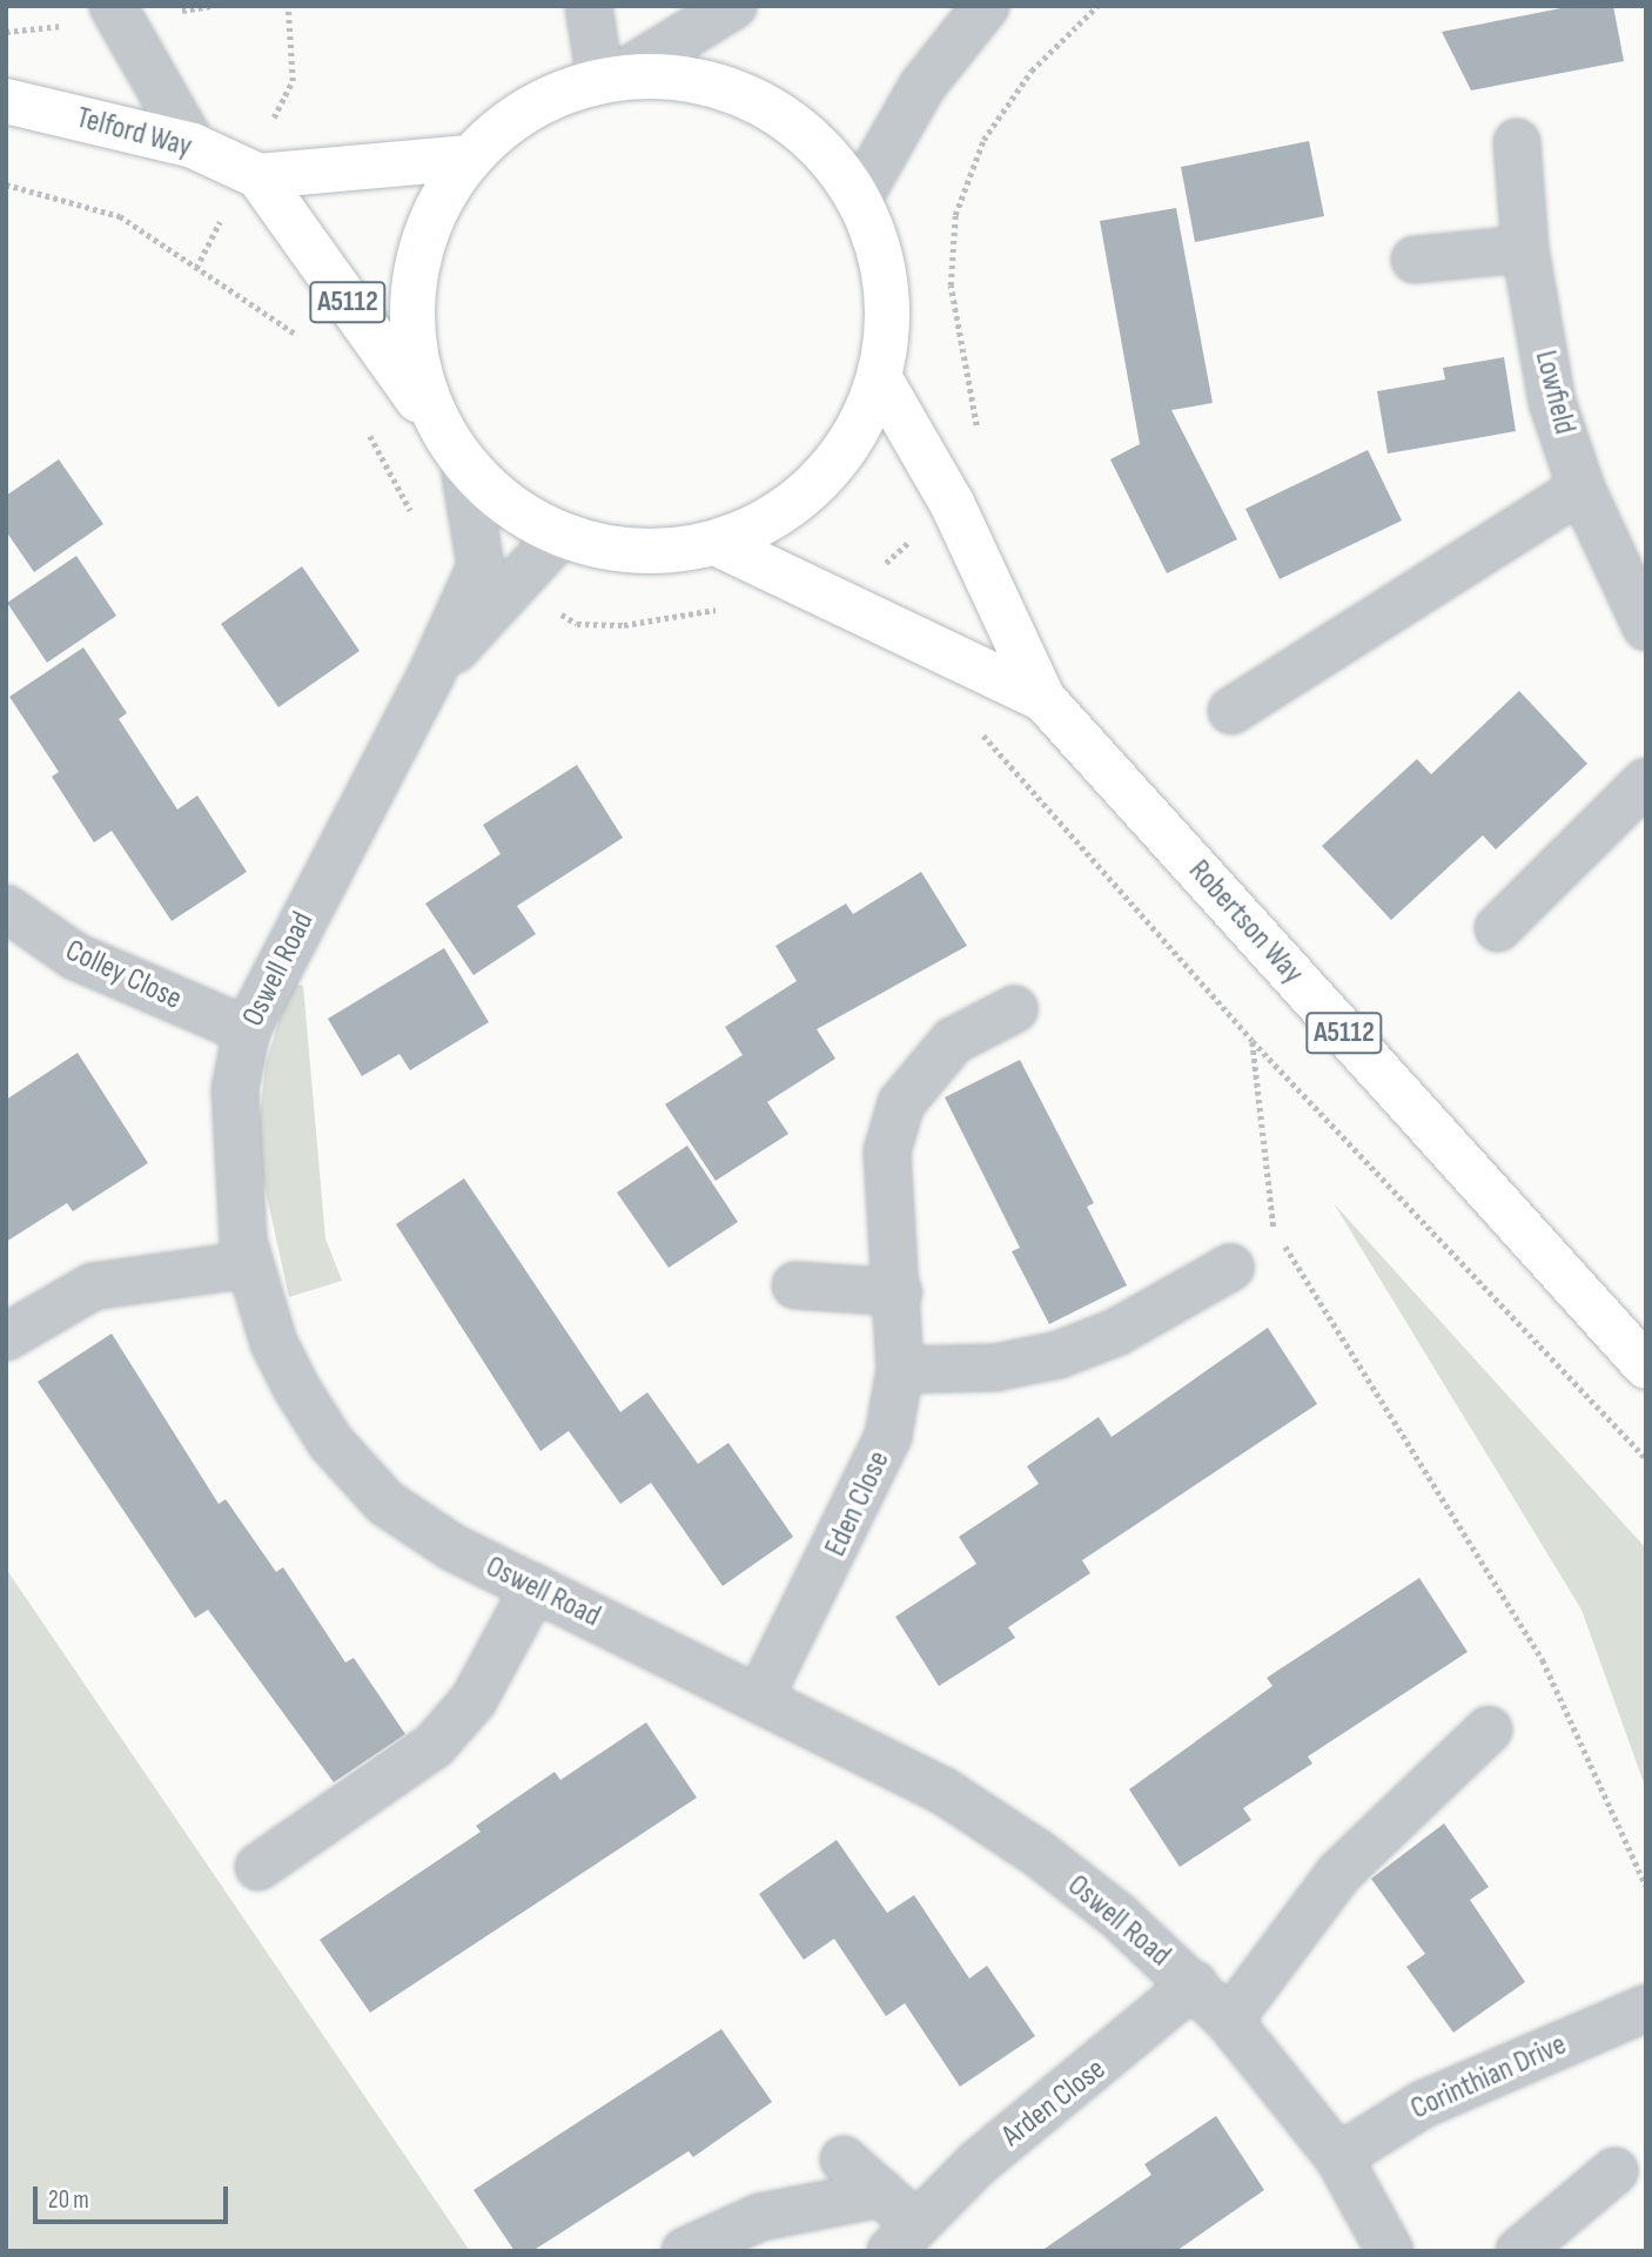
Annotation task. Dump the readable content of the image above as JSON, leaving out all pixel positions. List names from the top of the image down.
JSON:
{
  "streets": {
    "main road": ["Telford Way", "A5112", "Robertson Way"],
    "street": [
      "Lowfield",
      "Oswell Road",
      "Colley Close",
      "Eden Close",
      "Corinthian Drive",
      "Arden Close"
    ]
  },
  "crossings": [
    ["Telford Way", "Robertson Way"],
    ["Telford Way", "Oswell Road"],
    ["Oswell Road", "Colley Close"],
    ["Oswell Road", "Eden Close"],
    ["Oswell Road", "Corinthian Drive"],
    ["Oswell Road", "Arden Close"]
  ],
  "scale_bar": "20 m"
}
